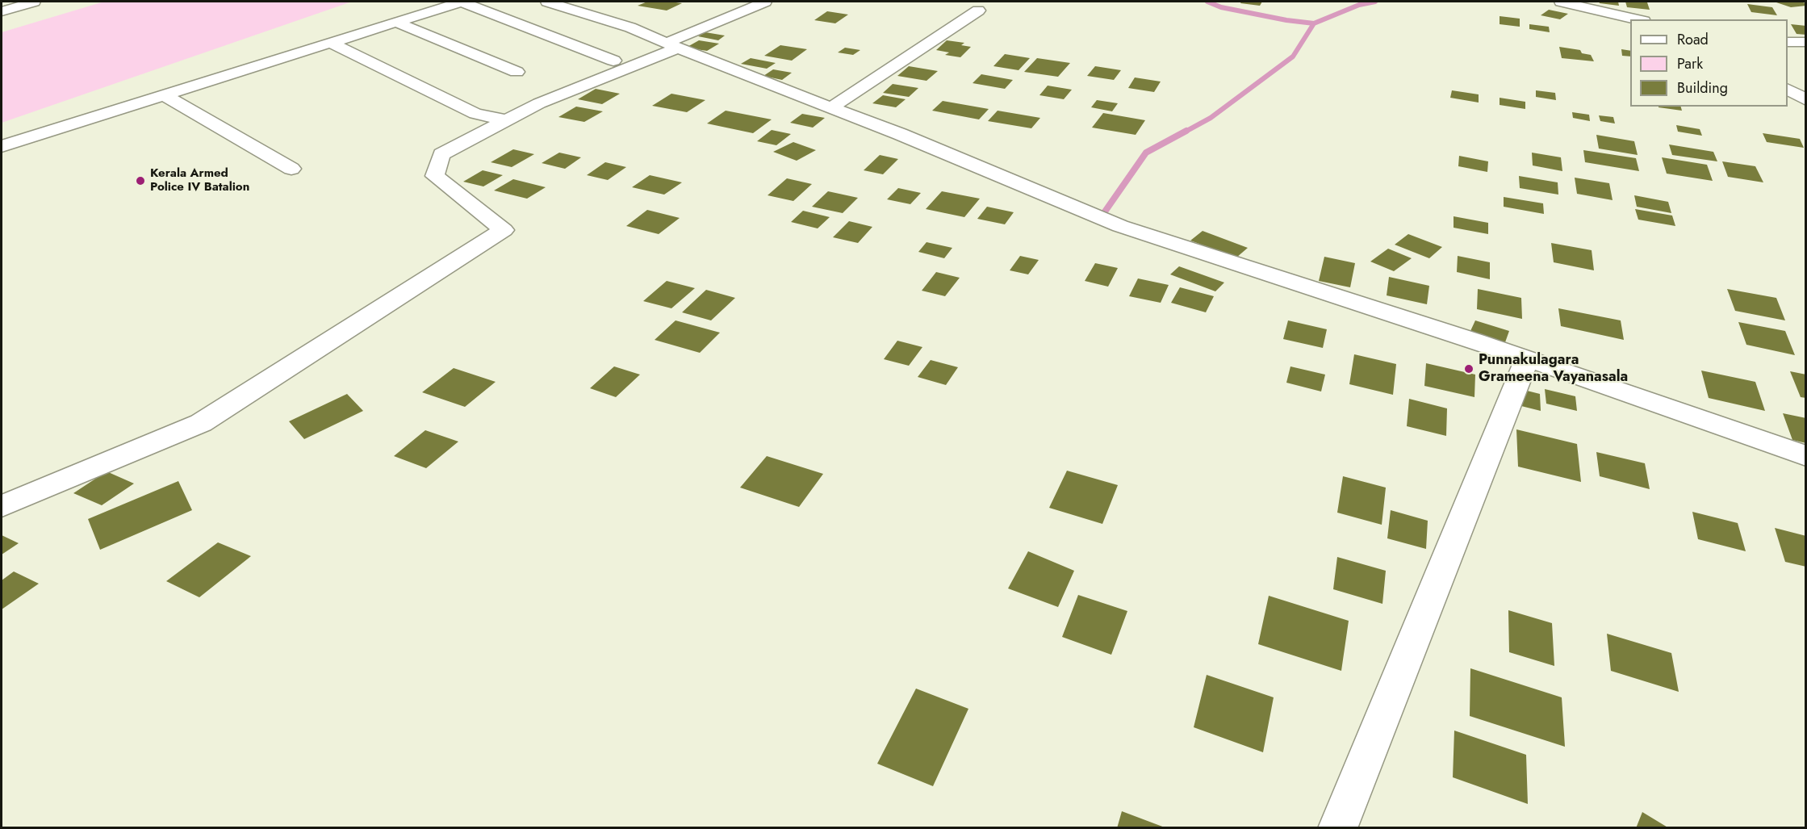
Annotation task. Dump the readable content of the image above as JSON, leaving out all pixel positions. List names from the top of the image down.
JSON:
{
  "places": ["Kerala Armed Police IV Batalion", "Punnakulagara Grameena Vayanasala"],
  "legend": ["Road", "Park", "Building"]
}
